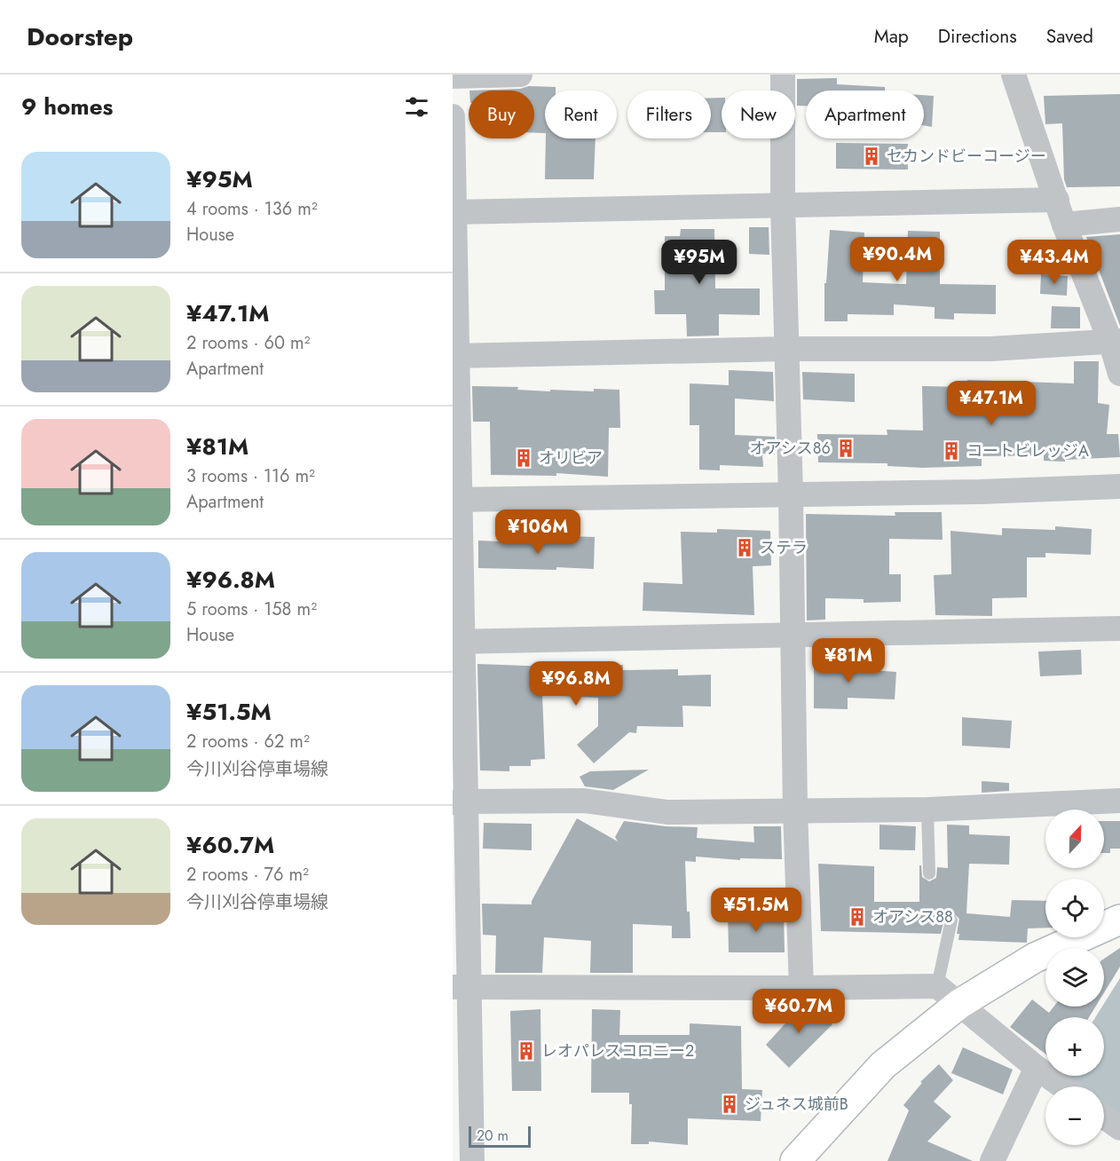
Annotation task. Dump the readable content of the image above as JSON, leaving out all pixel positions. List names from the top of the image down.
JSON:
{
  "places": {
    "building": [
      "セカンドビーコージー",
      "オアシス86",
      "コートビレッジA",
      "オリビア",
      "ステラ",
      "オアシス88",
      "レオパレスコロニー2",
      "ジュネス城前B"
    ]
  },
  "scale_bar": "20 m",
  "north": "top",
  "page": {
    "header": "Doorstep",
    "nav": ["Map", "Directions", "Saved"],
    "heading": "9 homes",
    "chip": [
      "Buy",
      "Rent",
      "Filters",
      "New",
      "Apartment"
    ],
    "list": [
      {
        "name": "¥95M",
        "note": "4 rooms · 136 m² · House"
      },
      {
        "name": "¥47.1M",
        "note": "2 rooms · 60 m² · Apartment"
      },
      {
        "name": "¥81M",
        "note": "3 rooms · 116 m² · Apartment"
      },
      {
        "name": "¥96.8M",
        "note": "5 rooms · 158 m² · House"
      },
      {
        "name": "¥51.5M",
        "note": "2 rooms · 62 m² · 今川刈谷停車場線"
      },
      {
        "name": "¥60.7M",
        "note": "2 rooms · 76 m² · 今川刈谷停車場線"
      }
    ],
    "price": [
      "¥90.4M",
      "¥95M",
      "¥43.4M",
      "¥47.1M",
      "¥106M",
      "¥81M",
      "¥96.8M",
      "¥51.5M",
      "¥60.7M"
    ],
    "map_buttons": ["+", "−"],
    "scale": "20 m"
  }
}
